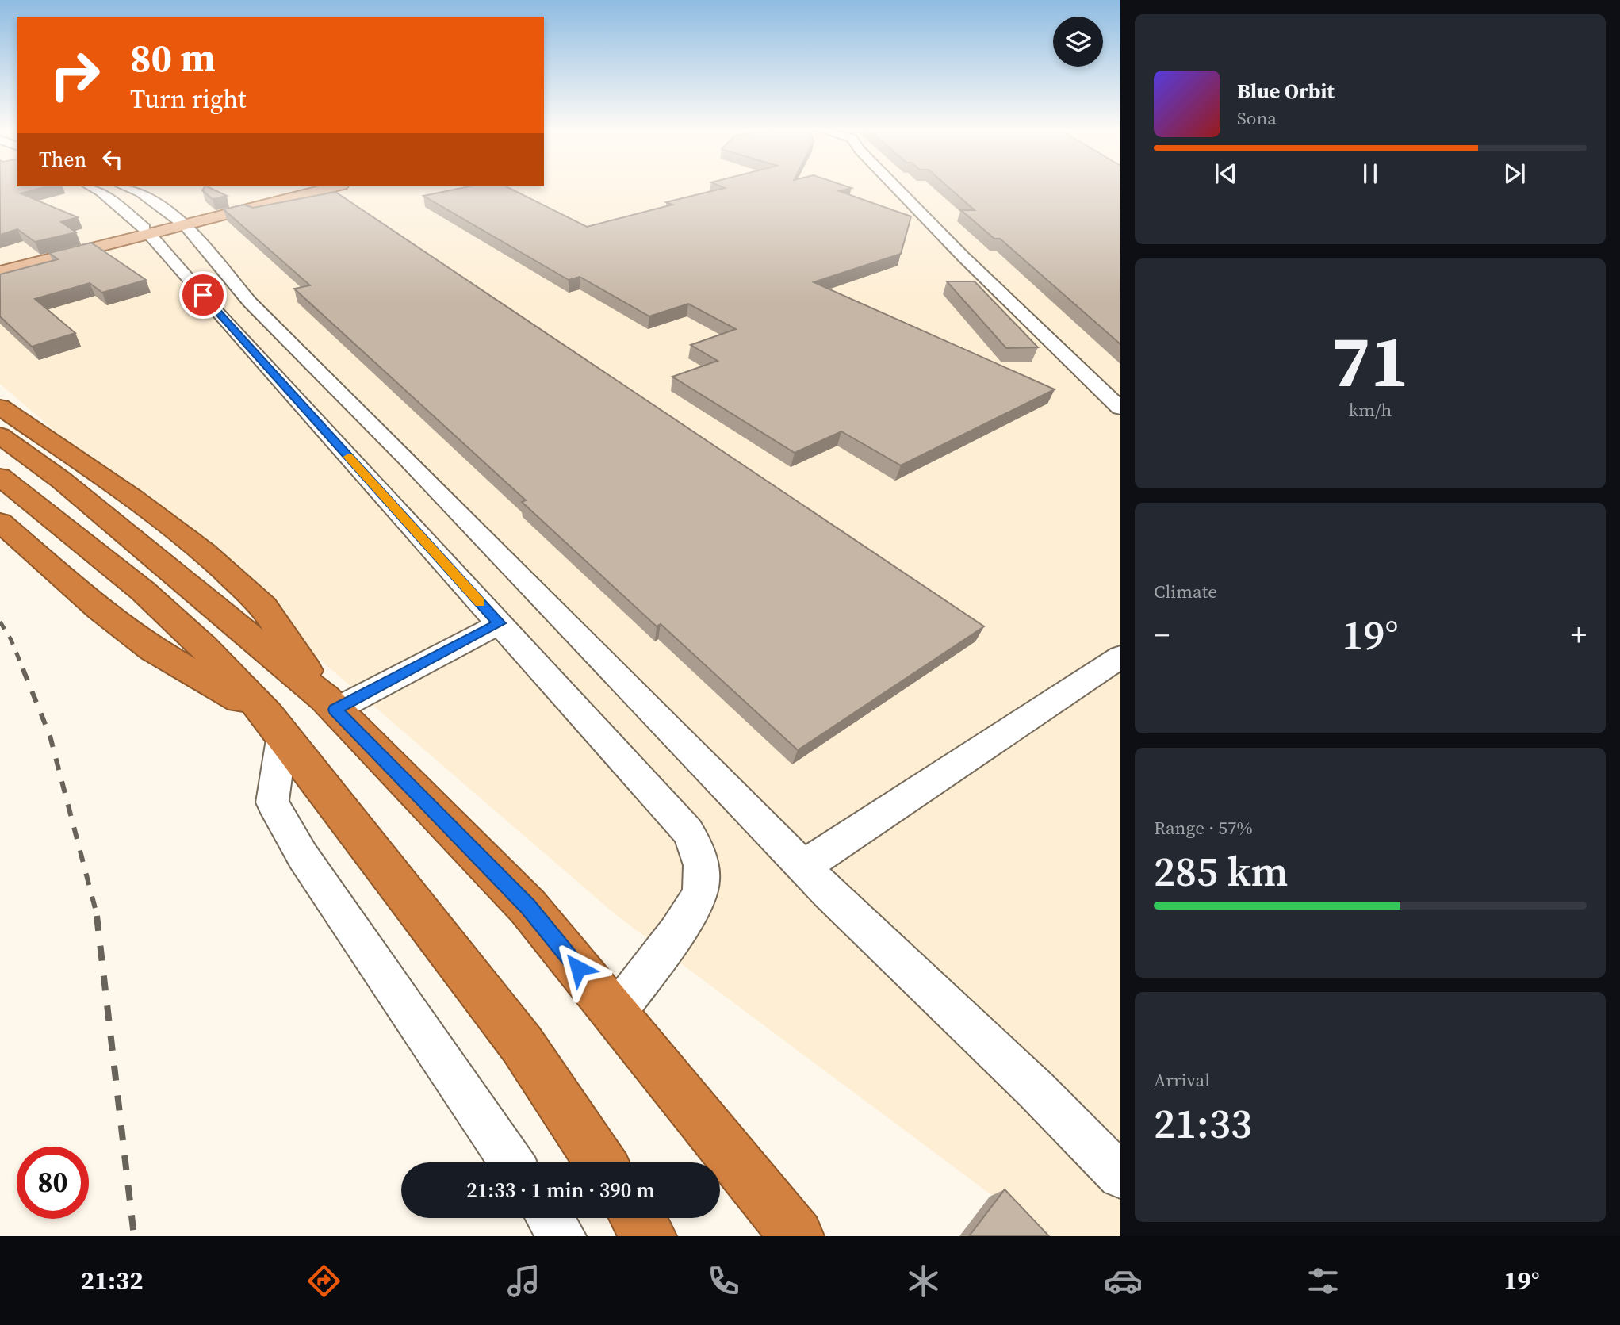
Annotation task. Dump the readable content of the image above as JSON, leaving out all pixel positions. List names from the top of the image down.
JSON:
{
  "page": {
    "turn": ["80 m", "Turn right"],
    "song": ["Blue Orbit", "Sona"],
    "then": "Then",
    "tile": [
      ["71", "km/h"],
      "Climate",
      ["Range · 57%", "285 km"],
      ["Arrival", "21:33"]
    ],
    "heat": ["−", "19°", "+"],
    "limit": "80",
    "trip": "21:33 · 1 min · 390 m",
    "tabs": ["21:32", "19°"]
  }
}
